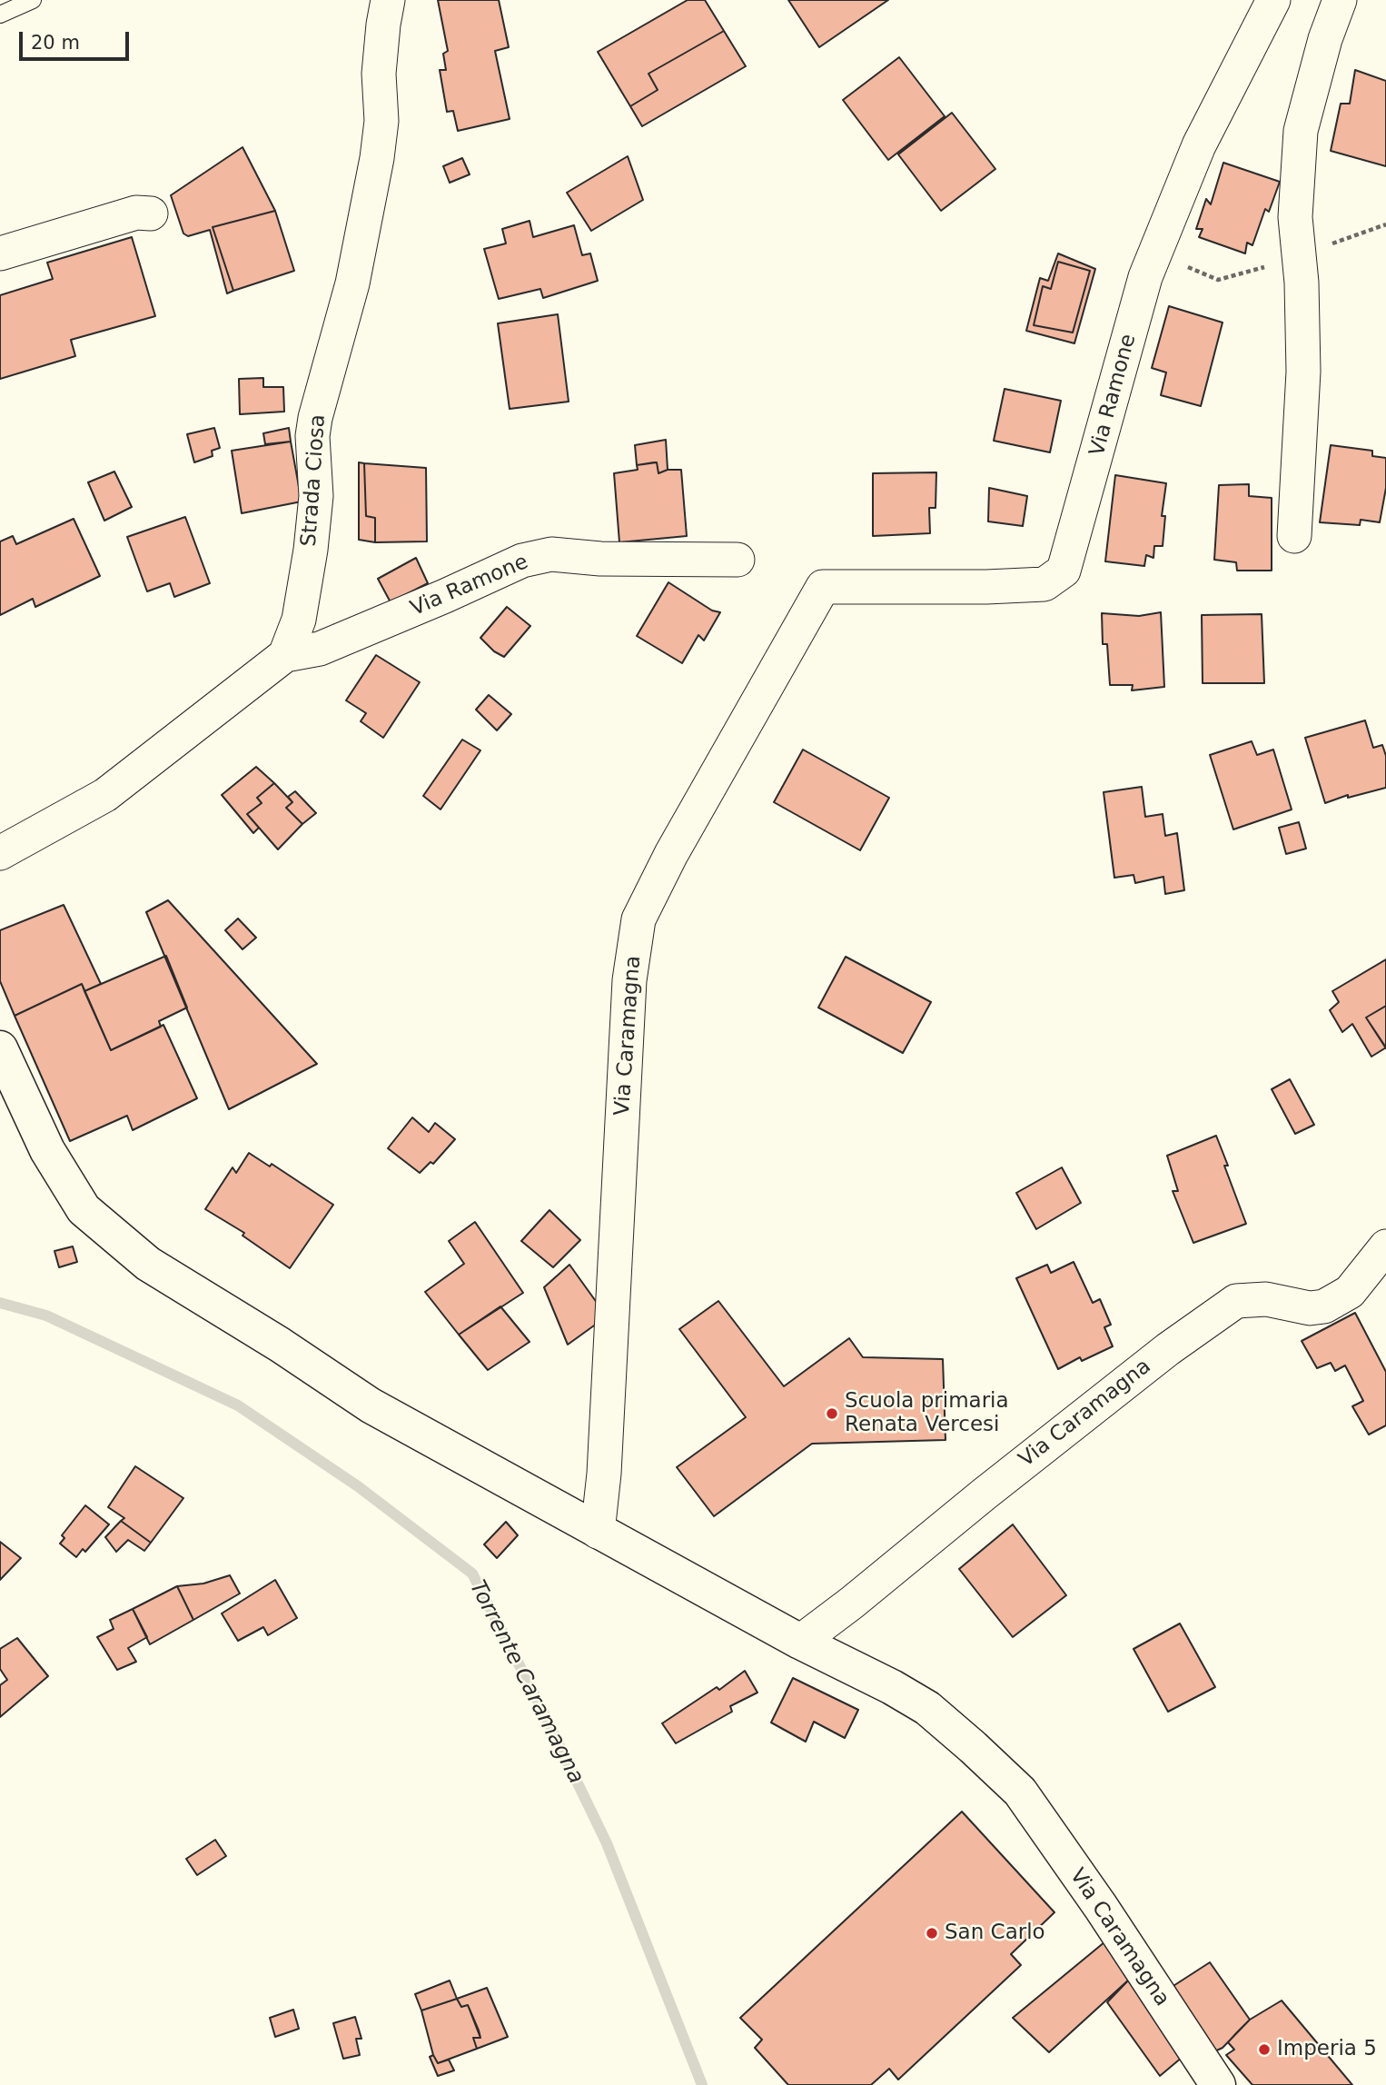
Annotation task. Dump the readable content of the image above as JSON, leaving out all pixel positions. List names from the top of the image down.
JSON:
{
  "streets": {
    "street": ["Via Ramone", "Strada Ciosa", "Via Caramagna"]
  },
  "crossings": [
    ["Via Ramone", "Strada Ciosa"],
    ["Via Ramone", "Via Caramagna"]
  ],
  "water": ["Torrente Caramagna"],
  "places": ["Scuola primaria Renata Vercesi", "San Carlo", "Imperia 5"],
  "scale_bar": "20 m"
}
